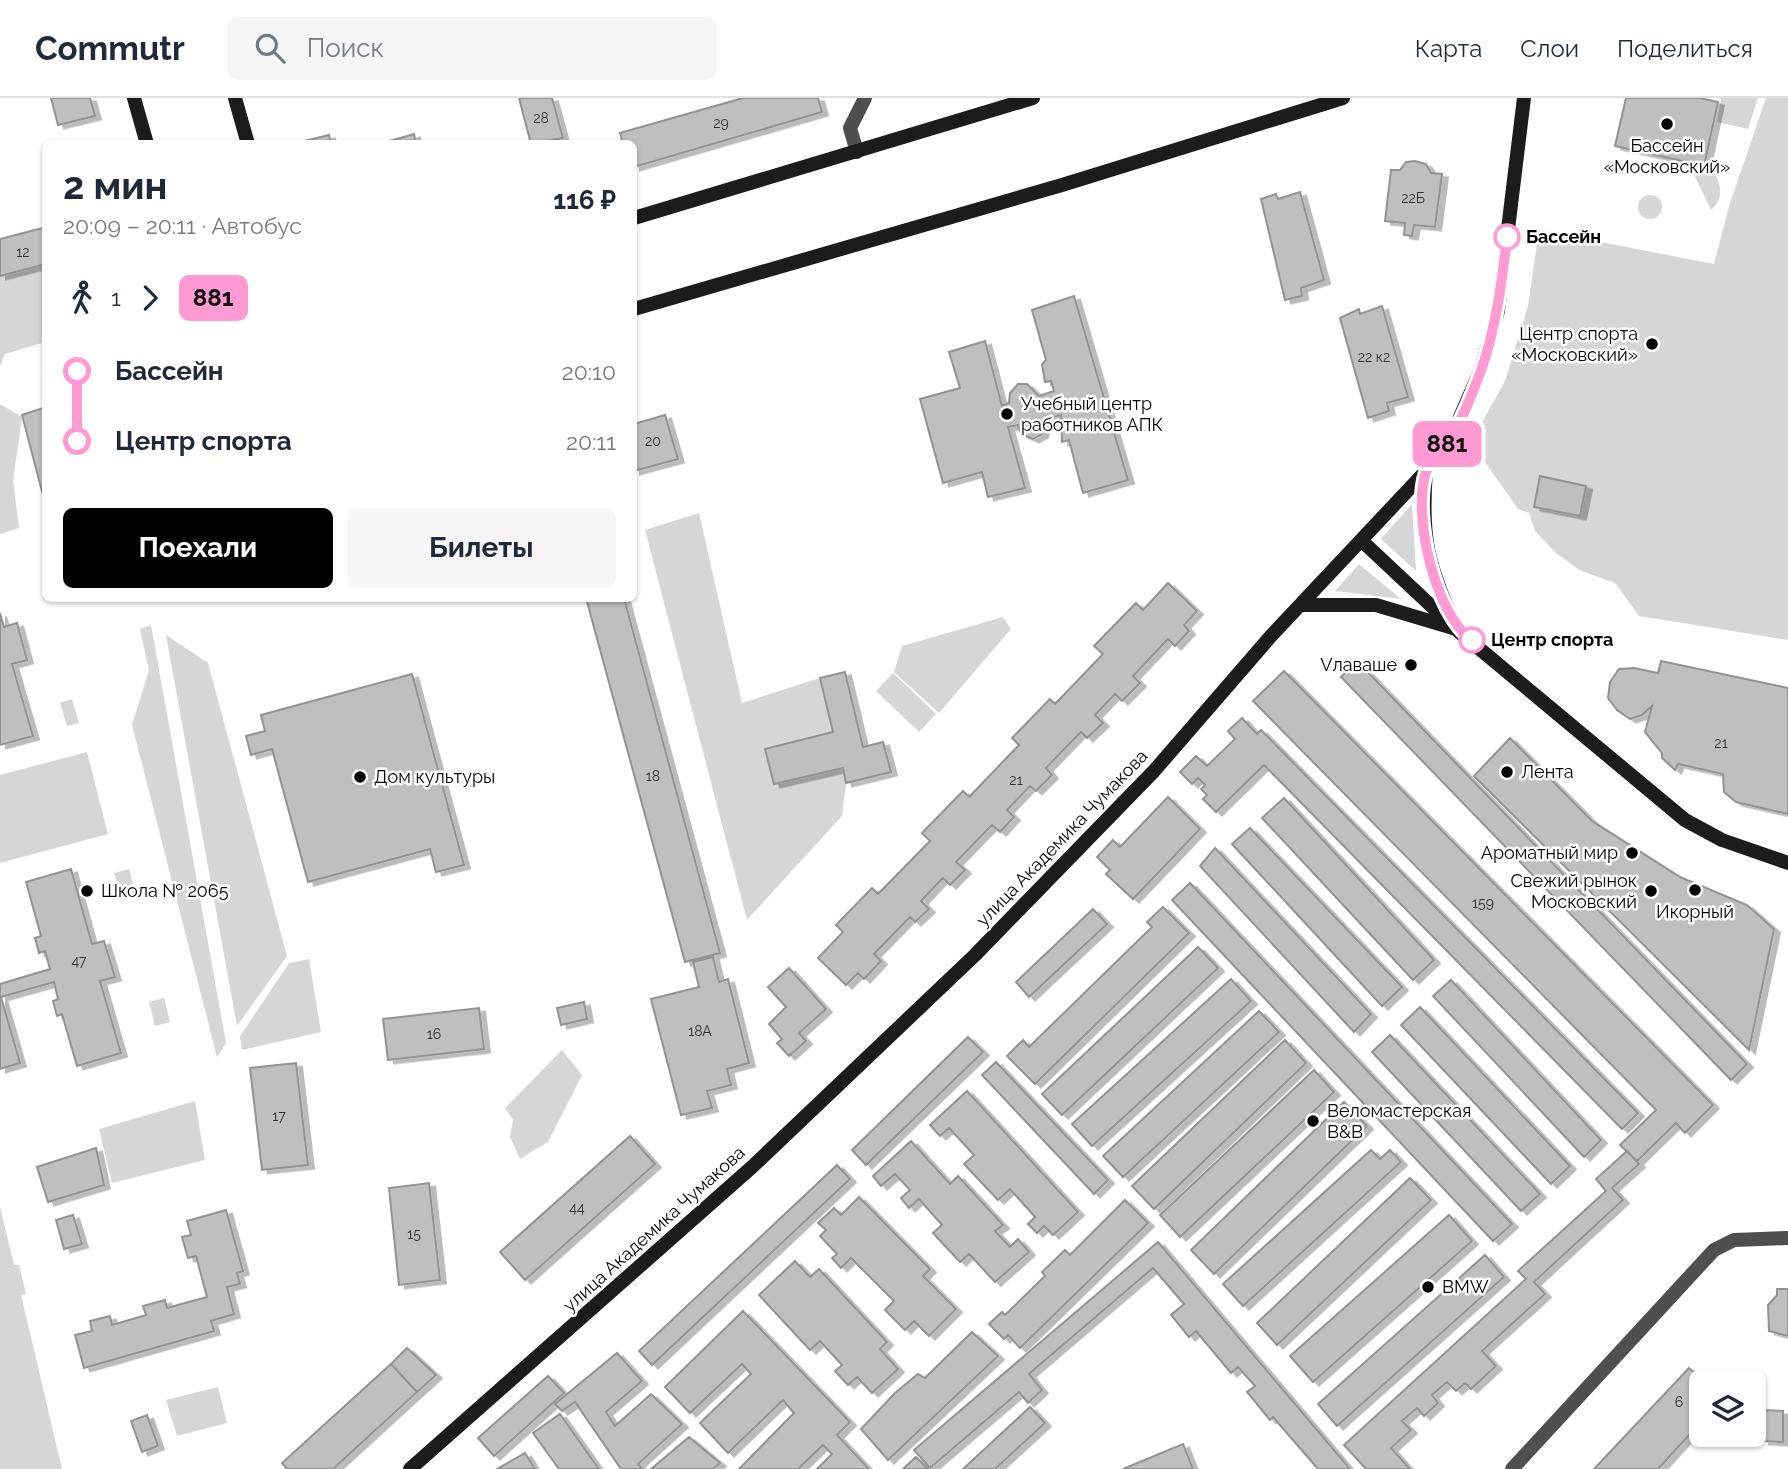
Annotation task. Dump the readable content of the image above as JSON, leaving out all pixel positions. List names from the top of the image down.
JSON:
{
  "streets": {
    "street": ["улица Академика Чумакова"]
  },
  "places": [
    "Бассейн «Московский»",
    "Бассейн",
    "Центр спорта «Московский»",
    "Учебный центр работников АПК",
    "Центр спорта",
    "Vлаваше",
    "Лента",
    "Дом культуры",
    "Ароматный мир",
    "Икорный",
    "Школа № 2065",
    "Свежий рынок Московский",
    "Веломастерская B&B",
    "BMW"
  ],
  "lines": ["bus line 881"],
  "house_numbers": [
    "28",
    "29",
    "22Б",
    "12",
    "22 к2",
    "20",
    "21",
    "18",
    "21",
    "159",
    "47",
    "18А",
    "16",
    "17",
    "44",
    "15",
    "6"
  ],
  "page": {
    "header": "Commutr",
    "search": "Поиск",
    "nav": ["Карта", "Слои", "Поделиться"],
    "on_map": "881",
    "heading": ["2 мин", "20:09 – 20:11 · Автобус", "116 ₽"],
    "legs": ["1", "881"],
    "list": [
      {
        "name": "Бассейн",
        "value": "20:10"
      },
      {
        "name": "Центр спорта",
        "value": "20:11"
      }
    ],
    "buttons": ["Поехали", "Билеты"]
  }
}
